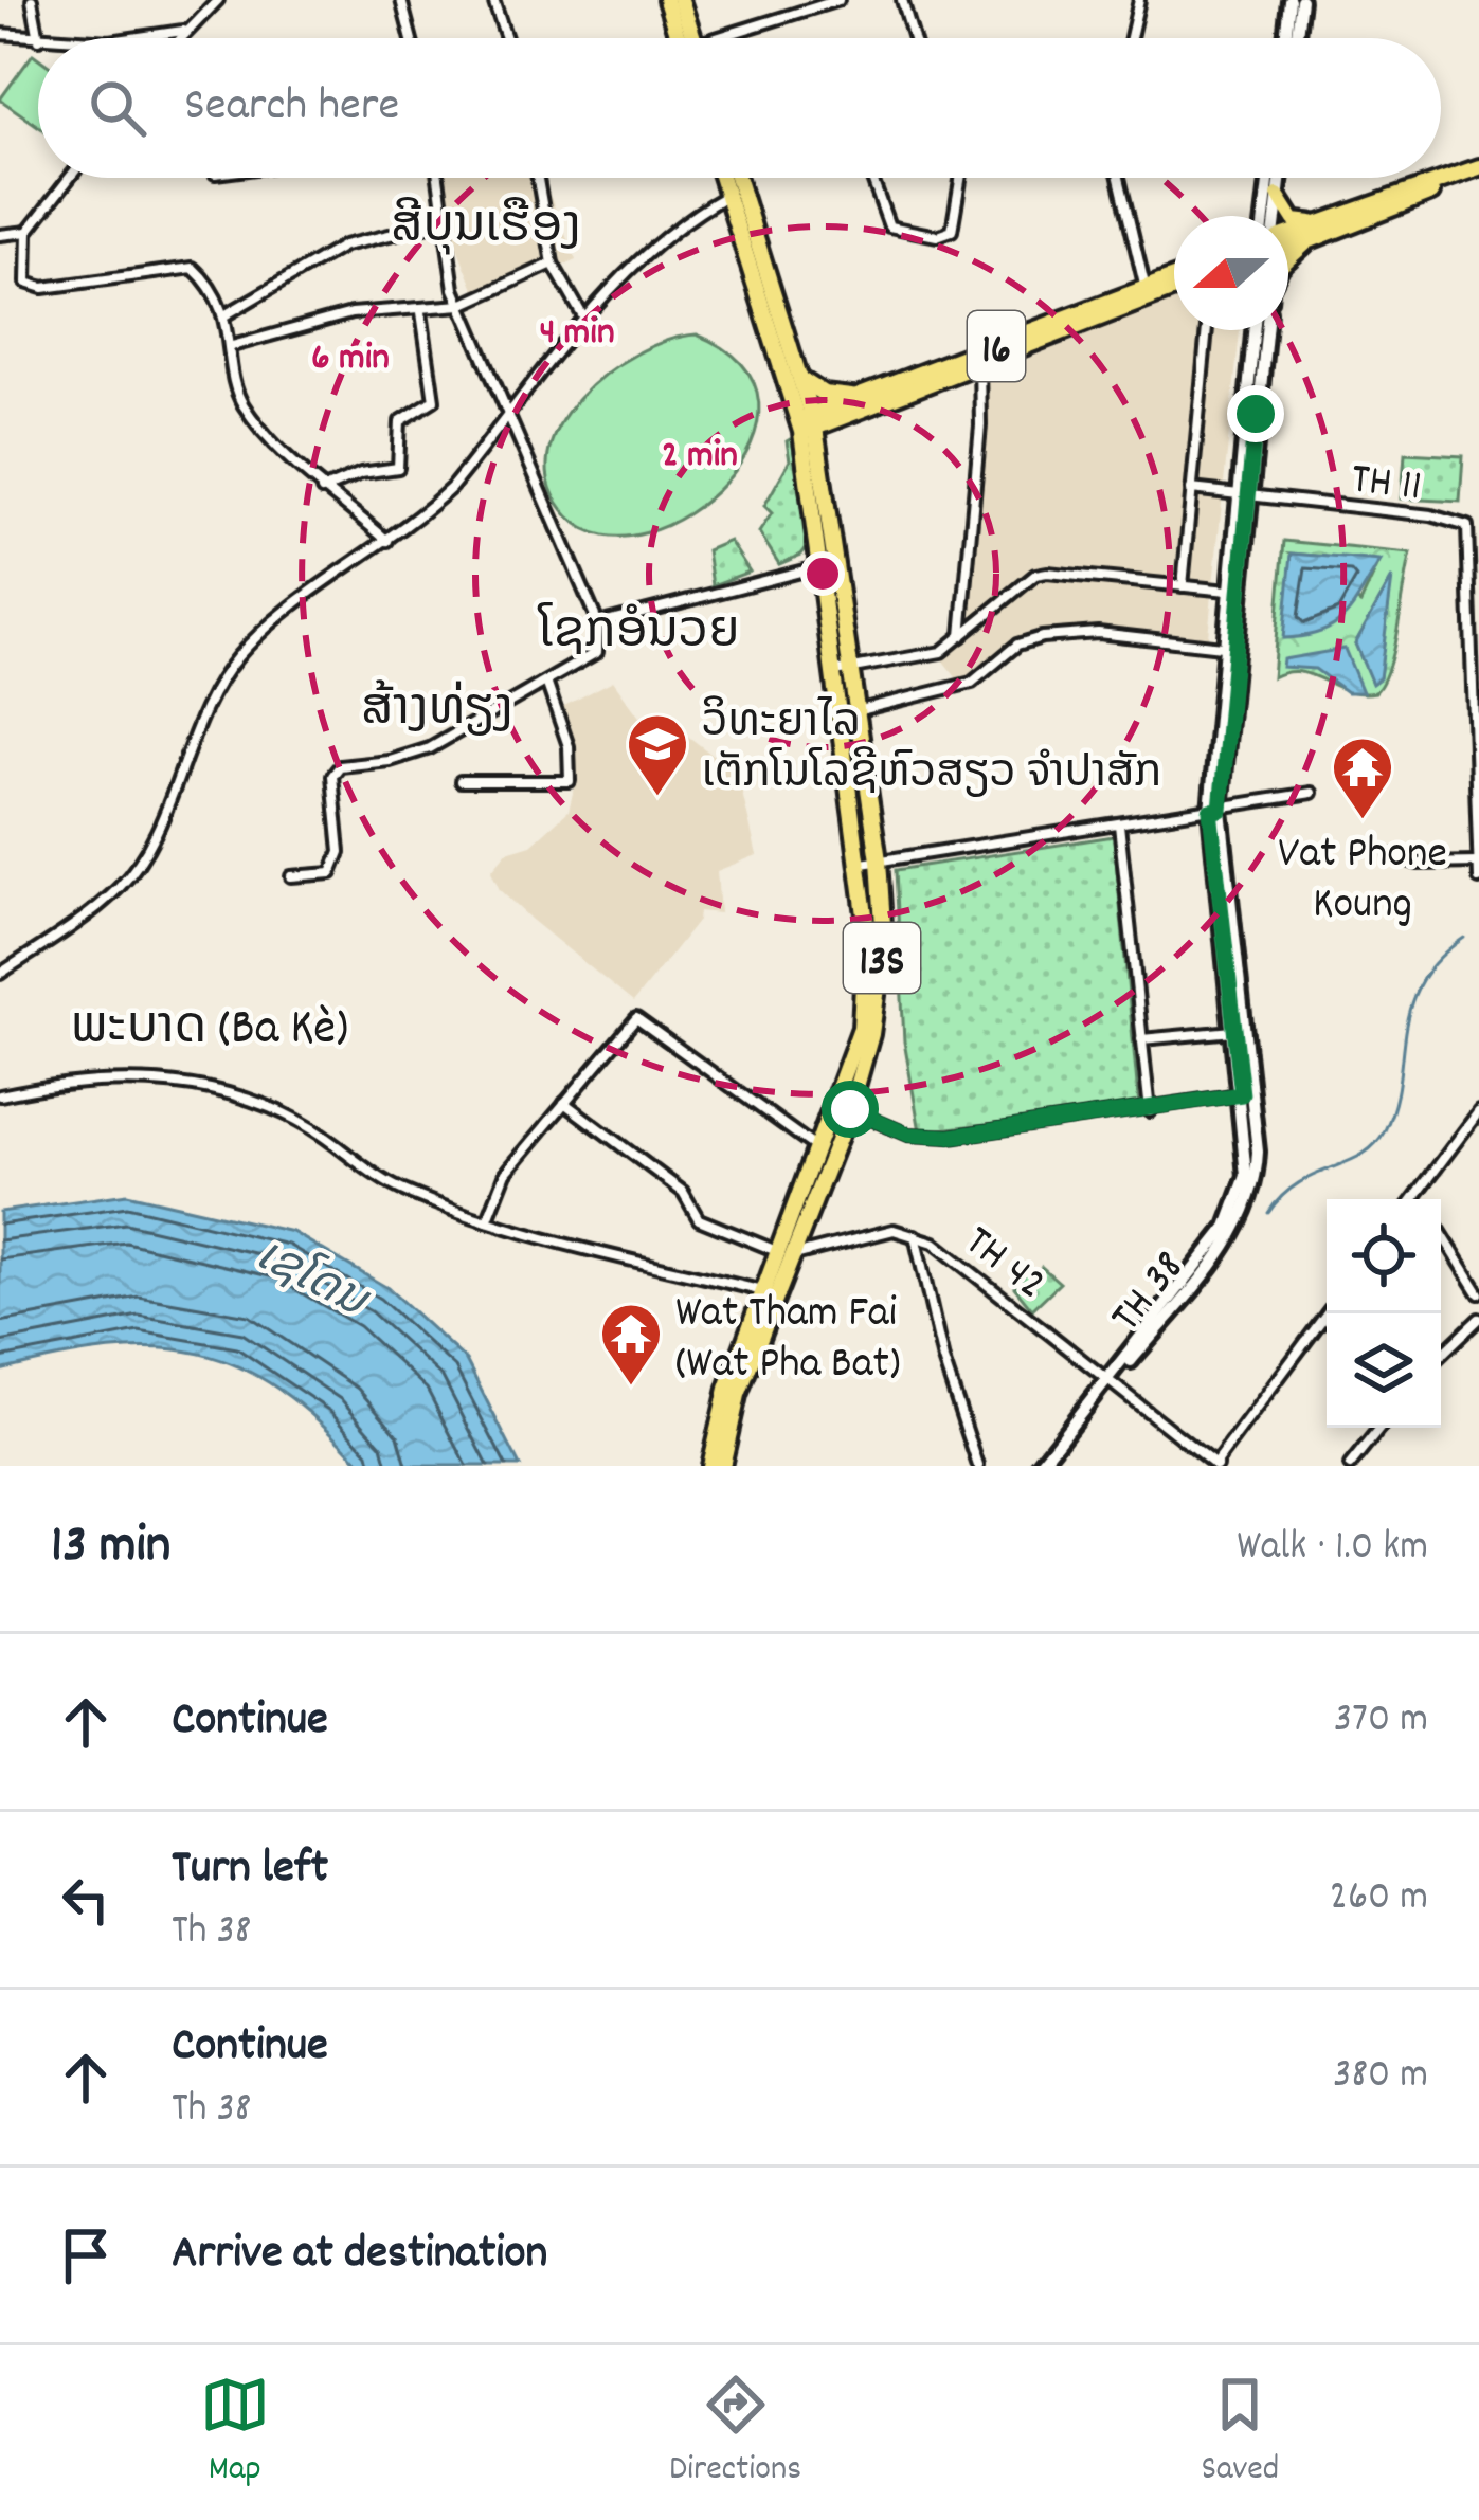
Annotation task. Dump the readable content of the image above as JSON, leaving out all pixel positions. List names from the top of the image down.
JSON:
{
  "streets": {
    "highway": ["16", "13S"],
    "street": ["TH 11", "TH 42", "TH 38"]
  },
  "crossings": [
    ["16", "13S"],
    ["TH 11", "TH 38"],
    ["13S", "TH 42"],
    ["TH 42", "TH 38"]
  ],
  "districts": [
    "ສີບຸນເຮືອງ",
    "ໂຊກອໍນວຍ",
    "ສ້າງທ່ຽງ",
    "ພະບາດ (Ba Kè)"
  ],
  "water": ["ເຊໂດນ"],
  "places": {
    "school or university": ["ວິທະຍາໄລ ເຕັກໂນໂລຊີຫົວສຽວ ຈຳປາສັກ"],
    "temple": ["Vat Phone Koung", "Wat Tham Fai (Wat Pha Bat)"]
  },
  "north": "left",
  "page": {
    "search": "Search here",
    "heading": ["13 min", "Walk · 1.0 km"],
    "list": [
      ["Continue", "370 m"],
      ["Turn left", "Th 38", "260 m"],
      ["Continue", "Th 38", "380 m"],
      "Arrive at destination"
    ],
    "nav": ["Map", "Directions", "Saved"]
  },
  "rings": ["4 min", "6 min", "2 min"]
}
